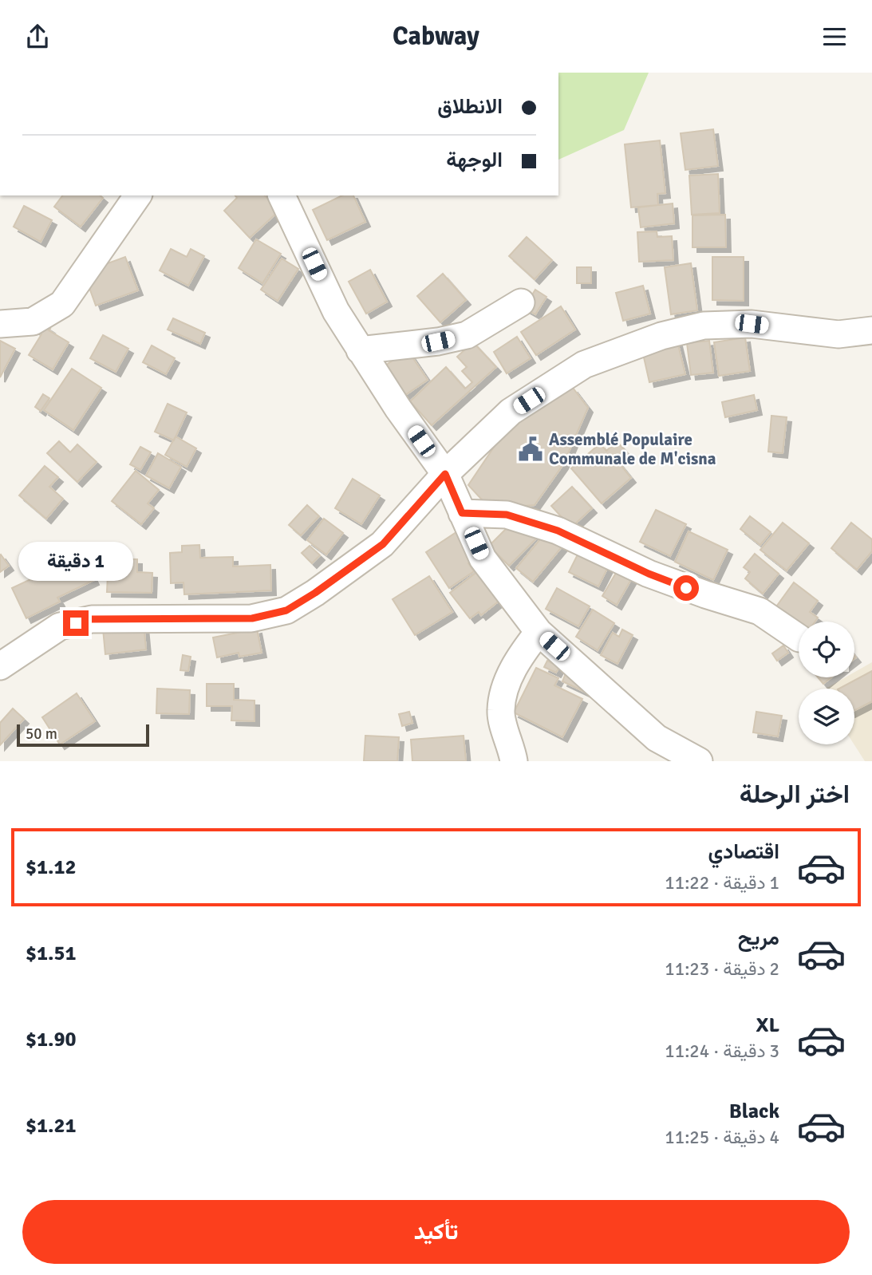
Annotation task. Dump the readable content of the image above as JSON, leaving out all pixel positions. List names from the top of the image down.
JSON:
{
  "places": {
    "public building": ["Assemblé Populaire Communale de M'cisna"]
  },
  "scale_bar": "50 m",
  "page": {
    "header": "Cabway",
    "banner": ["الانطلاق", "الوجهة"],
    "bubble": "1 دقيقة",
    "scale": "50 m",
    "heading": "اختر الرحلة",
    "list": [
      {
        "name": "اقتصادي",
        "note": "1 دقيقة · 11:22",
        "value": "$1.12"
      },
      {
        "name": "مريح",
        "note": "2 دقيقة · 11:23",
        "value": "$1.51"
      },
      {
        "name": "XL",
        "note": "3 دقيقة · 11:24",
        "value": "$1.90"
      },
      {
        "name": "Black",
        "note": "4 دقيقة · 11:25",
        "value": "$1.21"
      }
    ],
    "buttons": "تأكيد"
  }
}
